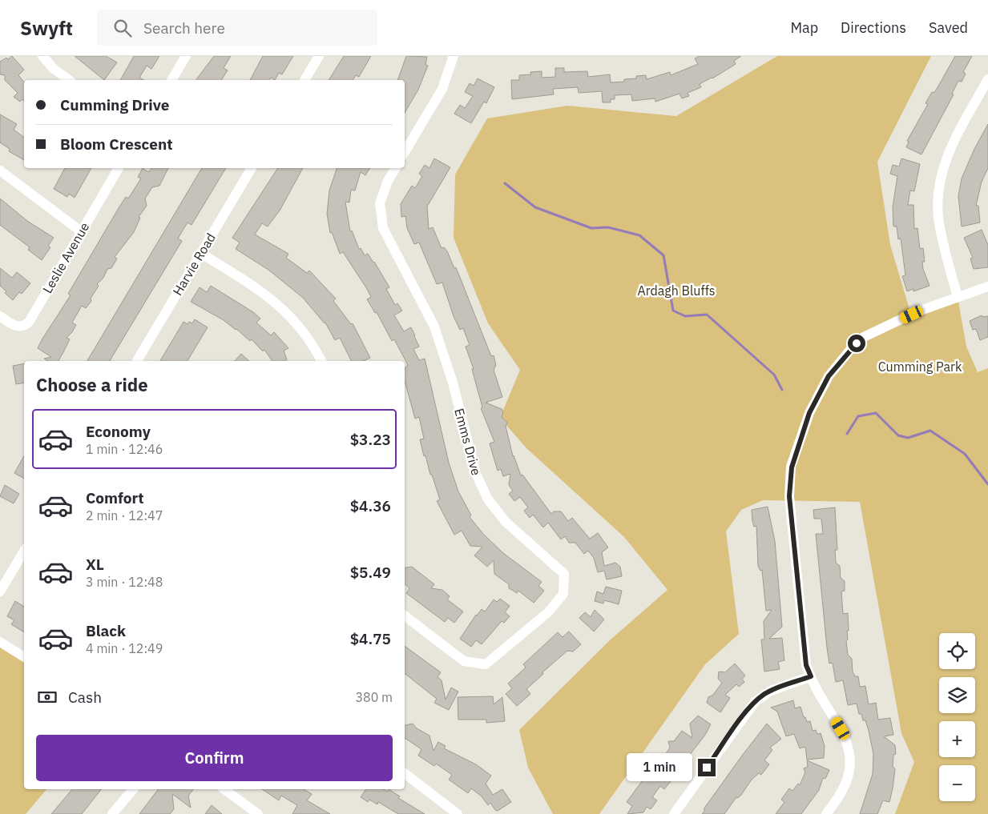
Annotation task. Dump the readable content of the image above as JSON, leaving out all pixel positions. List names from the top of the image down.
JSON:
{
  "streets": {
    "street": ["Leslie Avenue", "Harvie Road", "Emms Drive"]
  },
  "parks": ["Ardagh Bluffs", "Cumming Park"],
  "page": {
    "header": "Swyft",
    "search": "Search here",
    "nav": ["Map", "Directions", "Saved"],
    "banner": ["Cumming Drive", "Bloom Crescent"],
    "heading": "Choose a ride",
    "list": [
      {
        "name": "Economy",
        "note": "1 min · 12:46",
        "value": "$3.23"
      },
      {
        "name": "Comfort",
        "note": "2 min · 12:47",
        "value": "$4.36"
      },
      {
        "name": "XL",
        "note": "3 min · 12:48",
        "value": "$5.49"
      },
      {
        "name": "Black",
        "note": "4 min · 12:49",
        "value": "$4.75"
      }
    ],
    "map_buttons": ["+", "−"],
    "pay": ["Cash", "380 m"],
    "buttons": "Confirm",
    "bubble": "1 min"
  }
}
